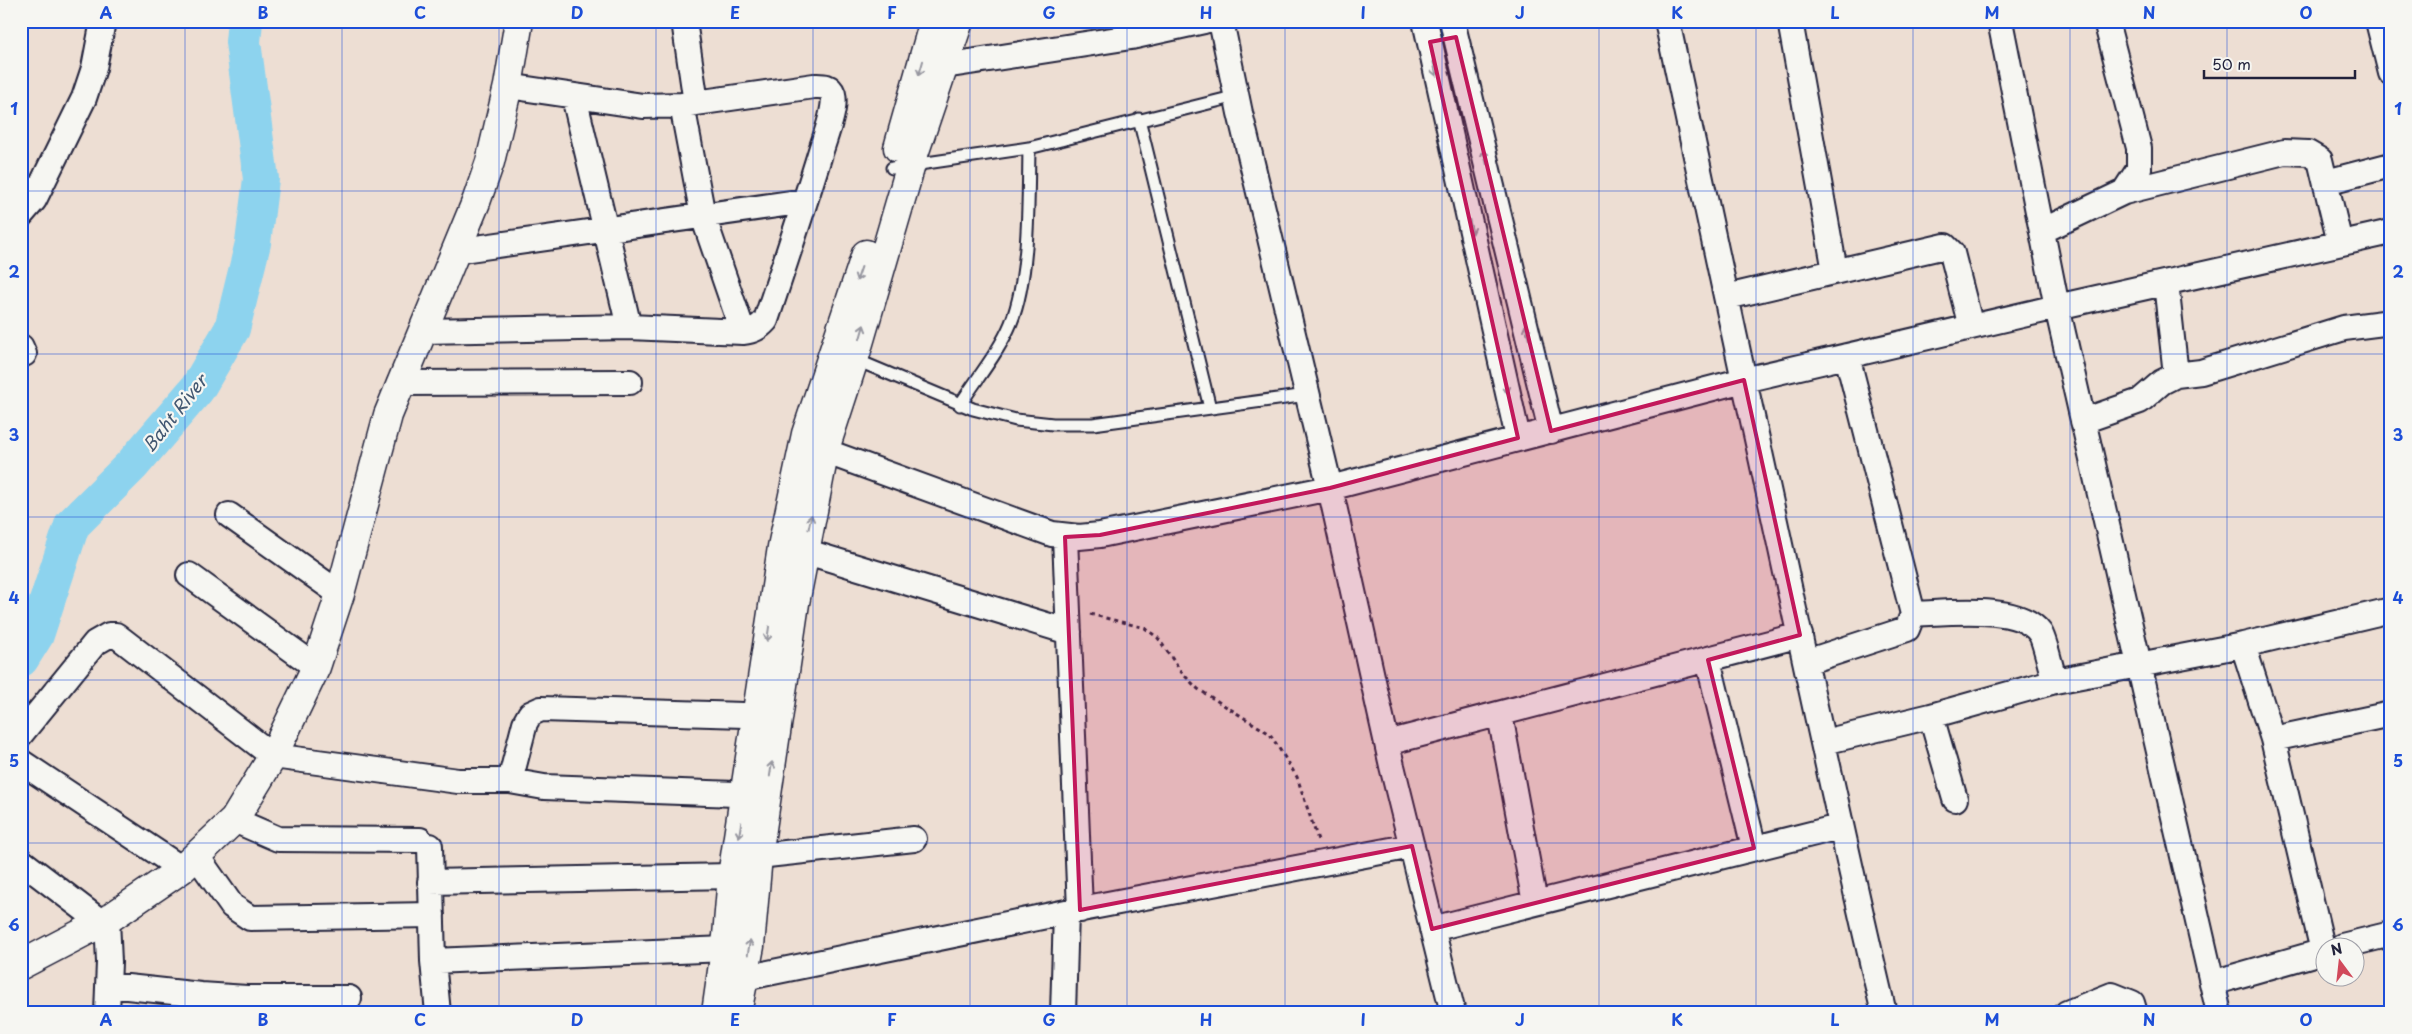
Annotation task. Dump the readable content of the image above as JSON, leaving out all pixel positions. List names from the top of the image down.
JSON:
{
  "water": ["Baht River"],
  "scale_bar": "50 m",
  "north": "top",
  "grid": {
    "columns": [
      "A",
      "B",
      "C",
      "D",
      "E",
      "F",
      "G",
      "H",
      "I",
      "J",
      "K",
      "L",
      "M",
      "N",
      "O"
    ],
    "rows": [
      "1",
      "2",
      "3",
      "4",
      "5",
      "6"
    ]
  }
}
